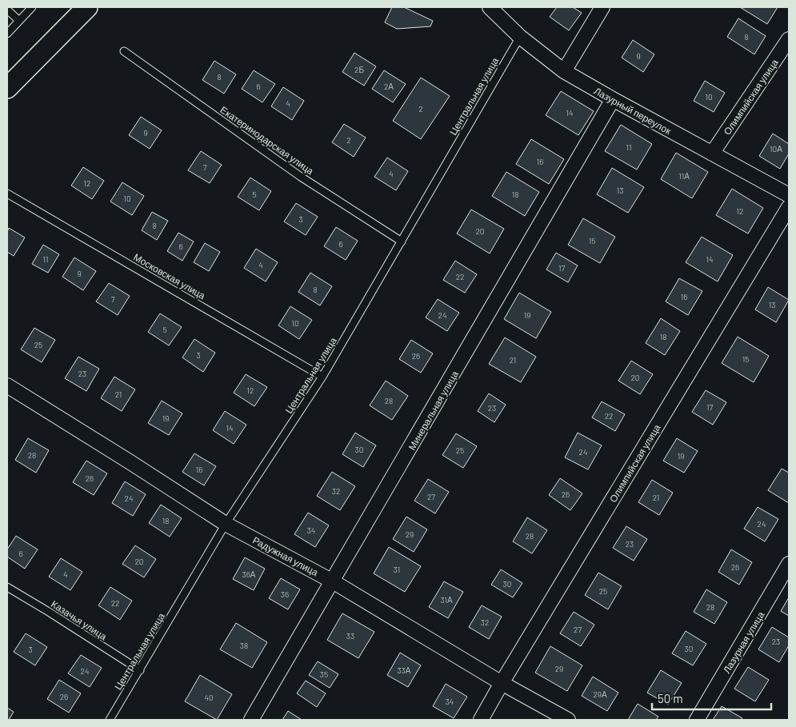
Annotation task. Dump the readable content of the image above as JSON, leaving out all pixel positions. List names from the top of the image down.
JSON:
{
  "streets": {
    "street": [
      "Олимпийская улица",
      "Лазурный переулок",
      "Минеральная улица",
      "Радужная улица",
      "Лазурная улица"
    ],
    "lane": [
      "Центральная улица",
      "Екатеринодарская улица",
      "Московская улица",
      "Казачья улица"
    ]
  },
  "crossings": [
    ["Центральная улица", "Лазурный переулок"],
    ["Центральная улица", "Екатеринодарская улица"],
    ["Центральная улица", "Московская улица"],
    ["Центральная улица", "Радужная улица"],
    ["Центральная улица", "Казачья улица"],
    ["Олимпийская улица", "Лазурный переулок"],
    ["Олимпийская улица", "Радужная улица"],
    ["Лазурный переулок", "Минеральная улица"],
    ["Минеральная улица", "Радужная улица"]
  ],
  "house_numbers": [
    "8",
    "9",
    "2Б",
    "8",
    "6",
    "2А",
    "10",
    "4",
    "2",
    "14",
    "9",
    "2",
    "11",
    "10А",
    "16",
    "7",
    "4",
    "11А",
    "12",
    "13",
    "5",
    "18",
    "10",
    "12",
    "3",
    "8",
    "20",
    "15",
    "6",
    "6",
    "11",
    "14",
    "4",
    "17",
    "9",
    "22",
    "8",
    "16",
    "7",
    "13",
    "24",
    "19",
    "10",
    "5",
    "18",
    "25",
    "3",
    "26",
    "15",
    "21",
    "23",
    "20",
    "12",
    "21",
    "28",
    "17",
    "23",
    "22",
    "19",
    "14",
    "30",
    "25",
    "24",
    "28",
    "19",
    "16",
    "26",
    "32",
    "26",
    "27",
    "21",
    "24",
    "18",
    "24",
    "34",
    "29",
    "28",
    "23",
    "6",
    "20",
    "26",
    "31",
    "4",
    "36А",
    "30",
    "25",
    "36",
    "31А",
    "22",
    "28",
    "32",
    "27",
    "33",
    "23",
    "38",
    "30",
    "3",
    "29",
    "33А",
    "24",
    "35",
    "29А",
    "26",
    "40",
    "34"
  ],
  "scale_bar": "50 m"
}
